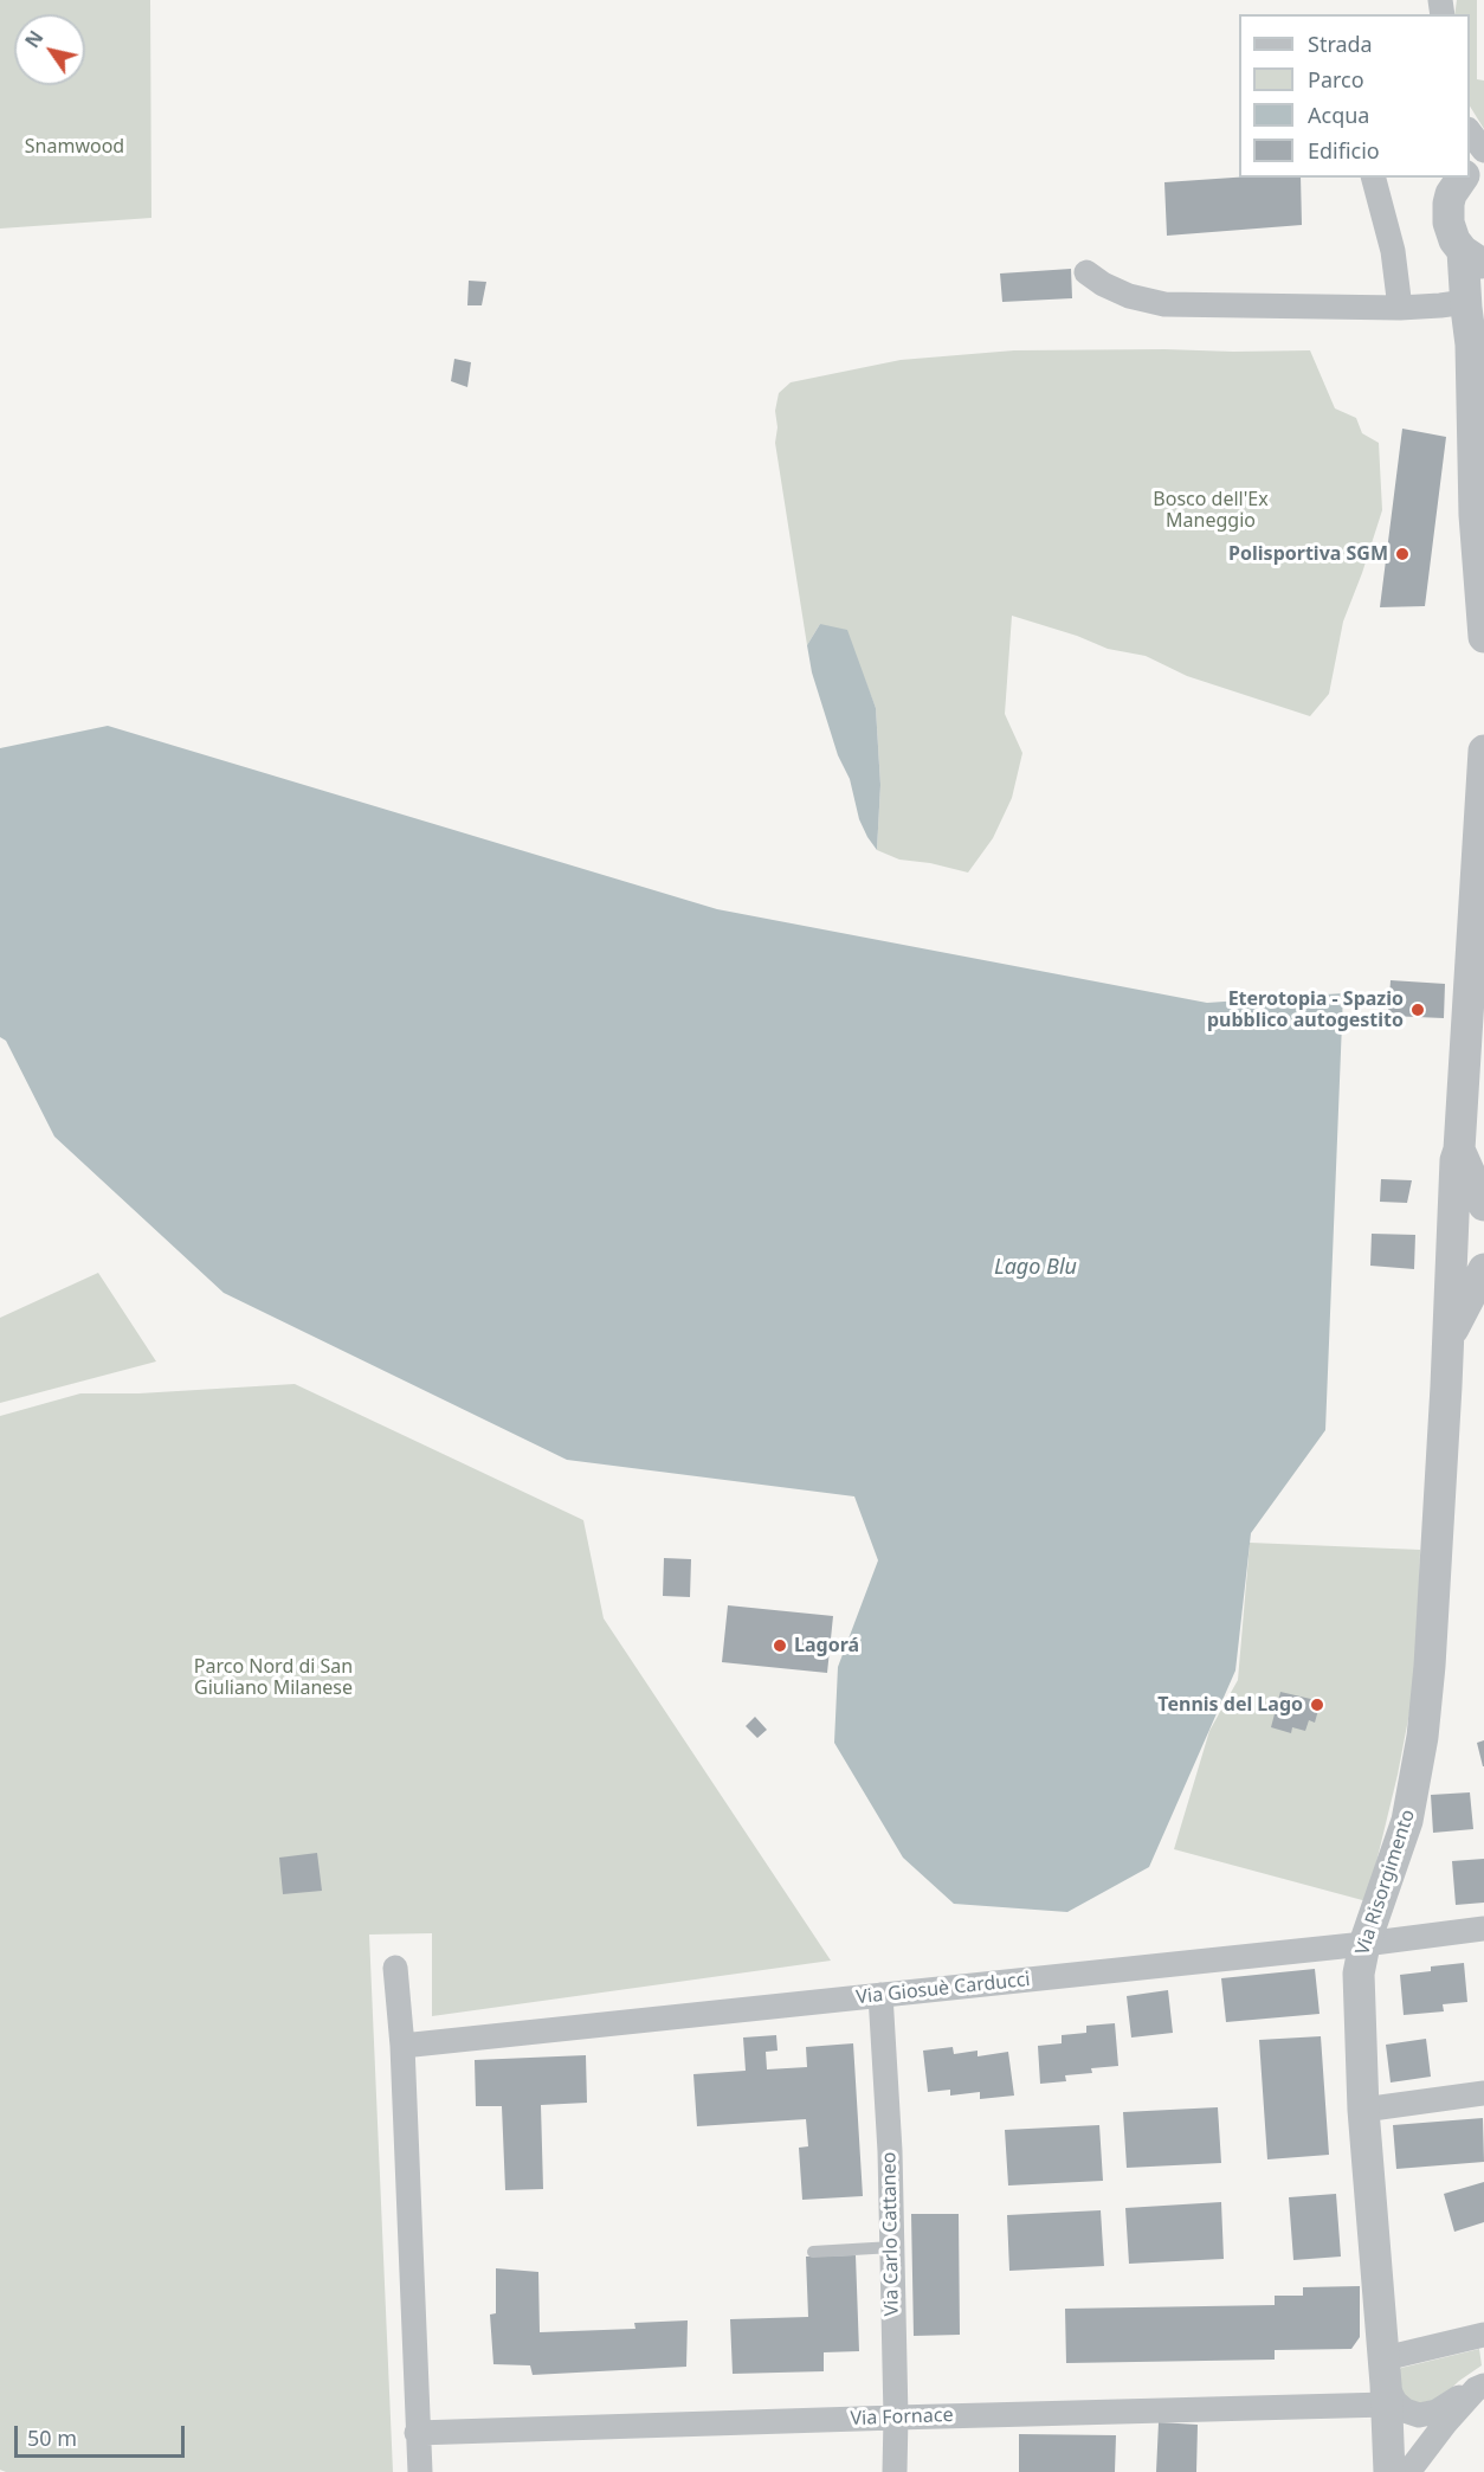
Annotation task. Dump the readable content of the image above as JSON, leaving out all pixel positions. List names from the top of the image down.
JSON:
{
  "streets": {
    "street": [
      "Via Risorgimento",
      "Via Giosuè Carducci",
      "Via Carlo Cattaneo",
      "Via Fornace"
    ]
  },
  "crossings": [
    ["Via Risorgimento", "Via Giosuè Carducci"],
    ["Via Risorgimento", "Via Fornace"],
    ["Via Giosuè Carducci", "Via Carlo Cattaneo"],
    ["Via Carlo Cattaneo", "Via Fornace"]
  ],
  "water": ["Lago Blu"],
  "parks": ["Snamwood", "Bosco dell'Ex Maneggio", "Parco Nord di San Giuliano Milanese"],
  "places": [
    "Polisportiva SGM",
    "Eterotopia - Spazio pubblico autogestito",
    "Lagorá",
    "Tennis del Lago"
  ],
  "legend": [
    "Strada",
    "Parco",
    "Acqua",
    "Edificio"
  ],
  "scale_bar": "50 m",
  "north": "top left"
}
